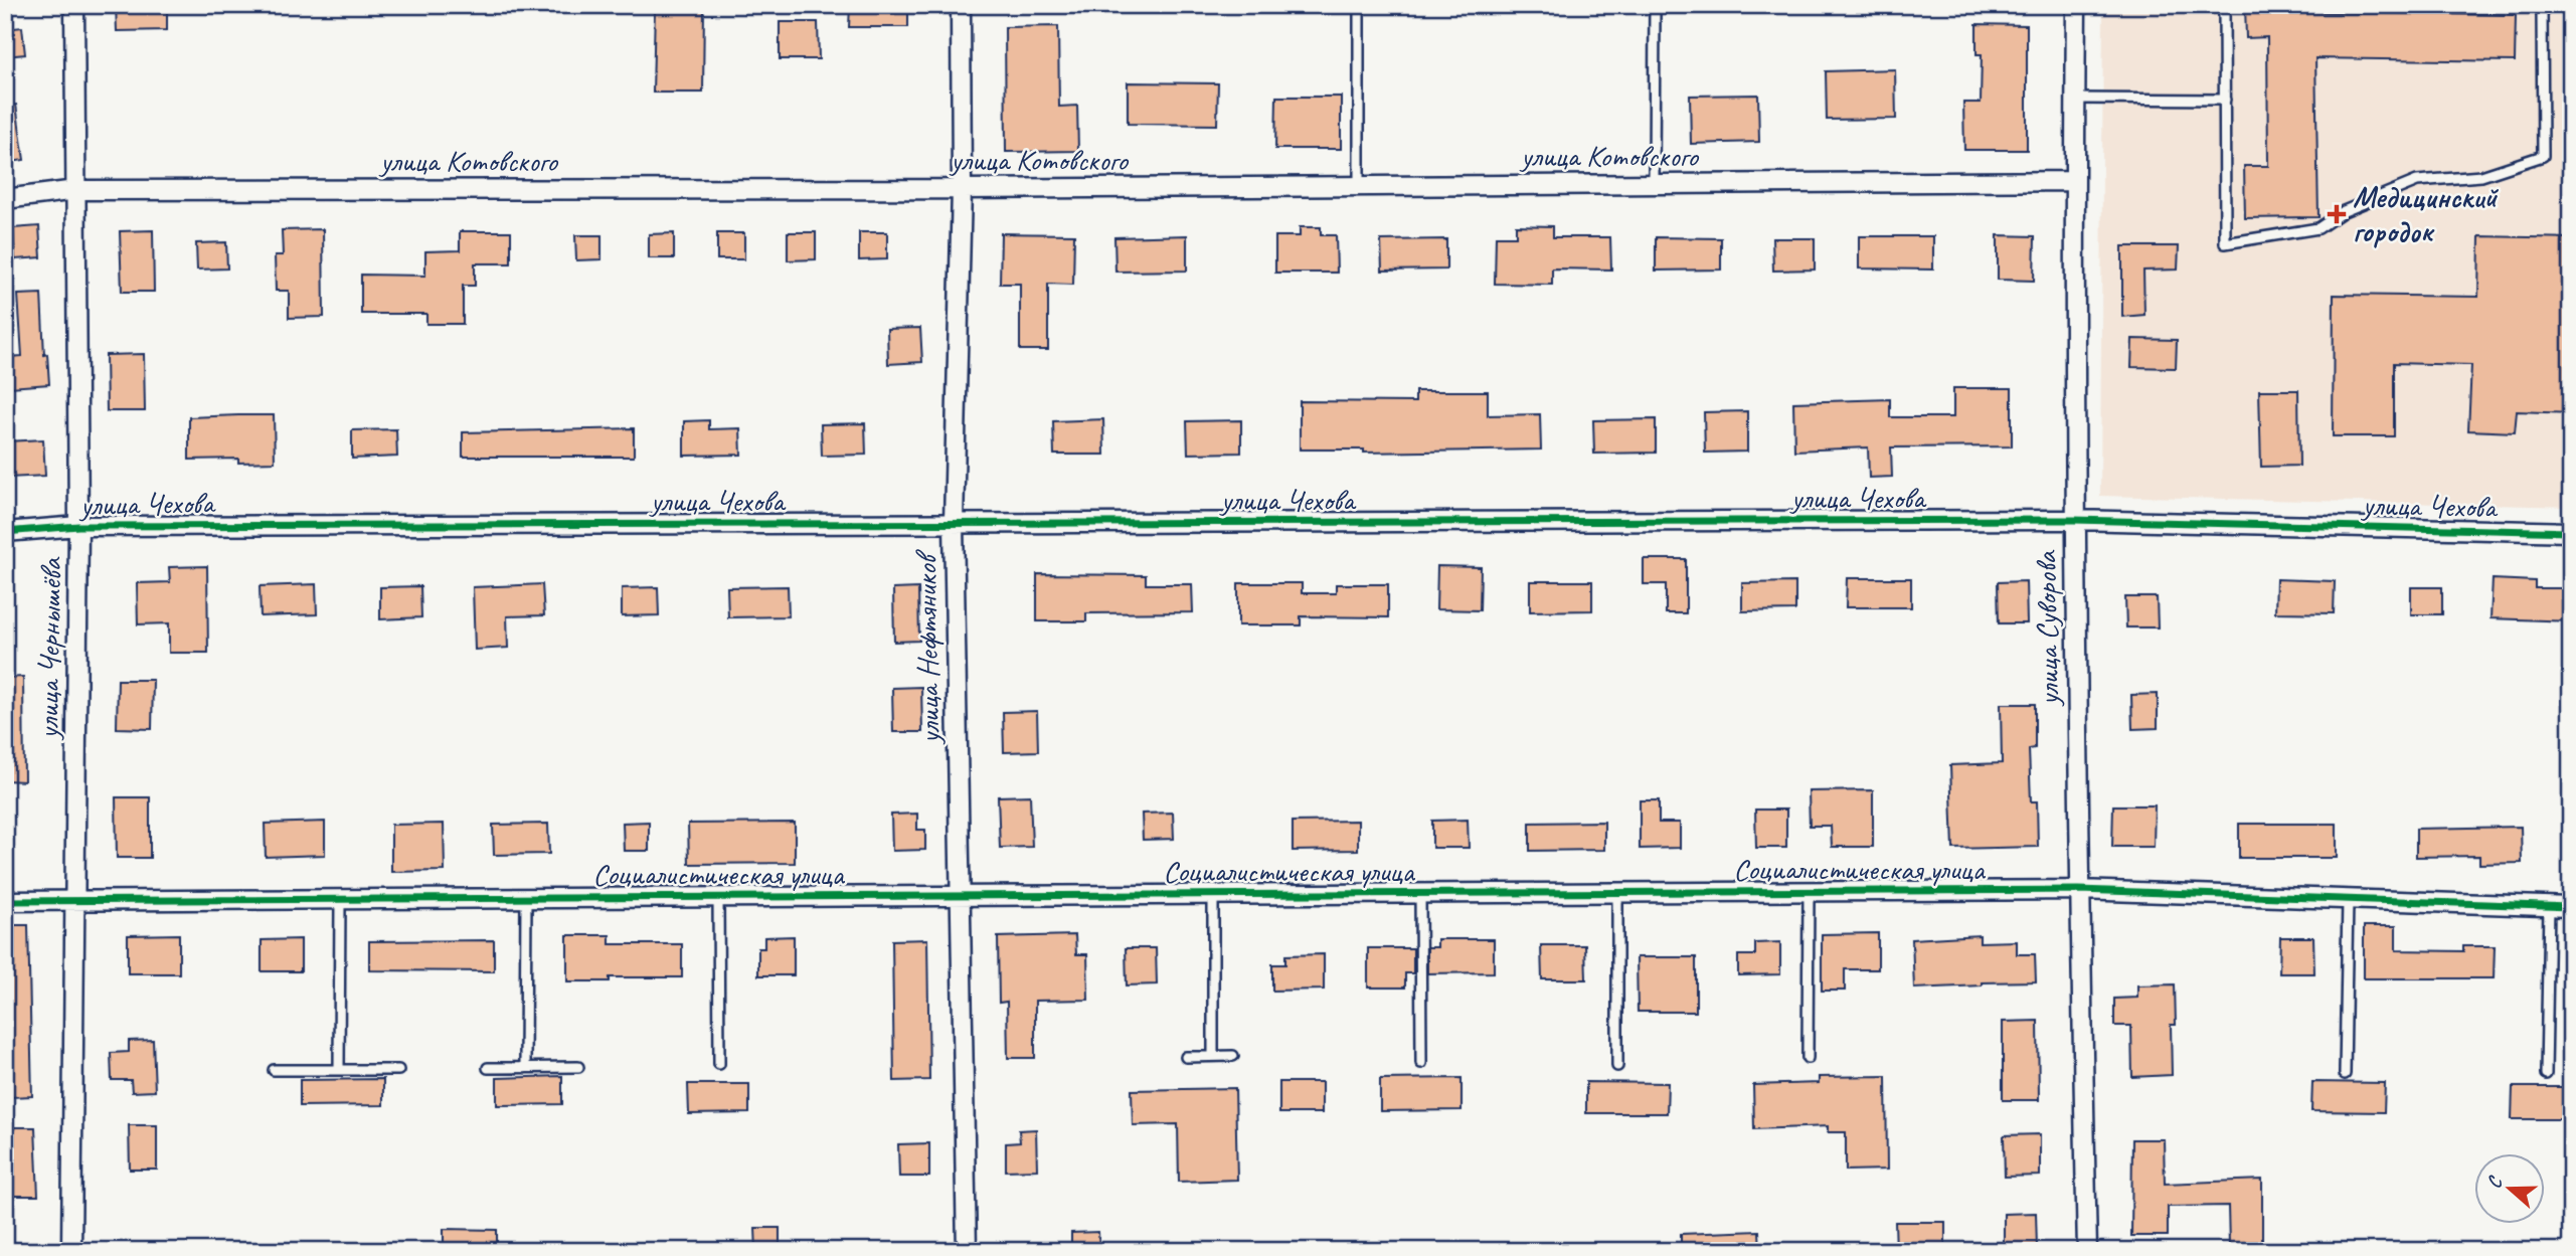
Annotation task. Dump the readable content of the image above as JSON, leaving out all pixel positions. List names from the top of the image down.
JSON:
{
  "streets": {
    "street": [
      "улица Котовского",
      "улица Чехова",
      "улица Суворова",
      "улица Чернышёва",
      "улица Нефтяников",
      "Социалистическая улица"
    ]
  },
  "crossings": [
    ["улица Котовского", "улица Суворова"],
    ["улица Котовского", "улица Чернышёва"],
    ["улица Котовского", "улица Нефтяников"],
    ["улица Чехова", "улица Суворова"],
    ["улица Чехова", "улица Чернышёва"],
    ["улица Чехова", "улица Нефтяников"],
    ["улица Суворова", "Социалистическая улица"],
    ["улица Чернышёва", "Социалистическая улица"],
    ["улица Нефтяников", "Социалистическая улица"]
  ],
  "places": {
    "health": ["Медицинский городок"]
  },
  "north": "left"
}
